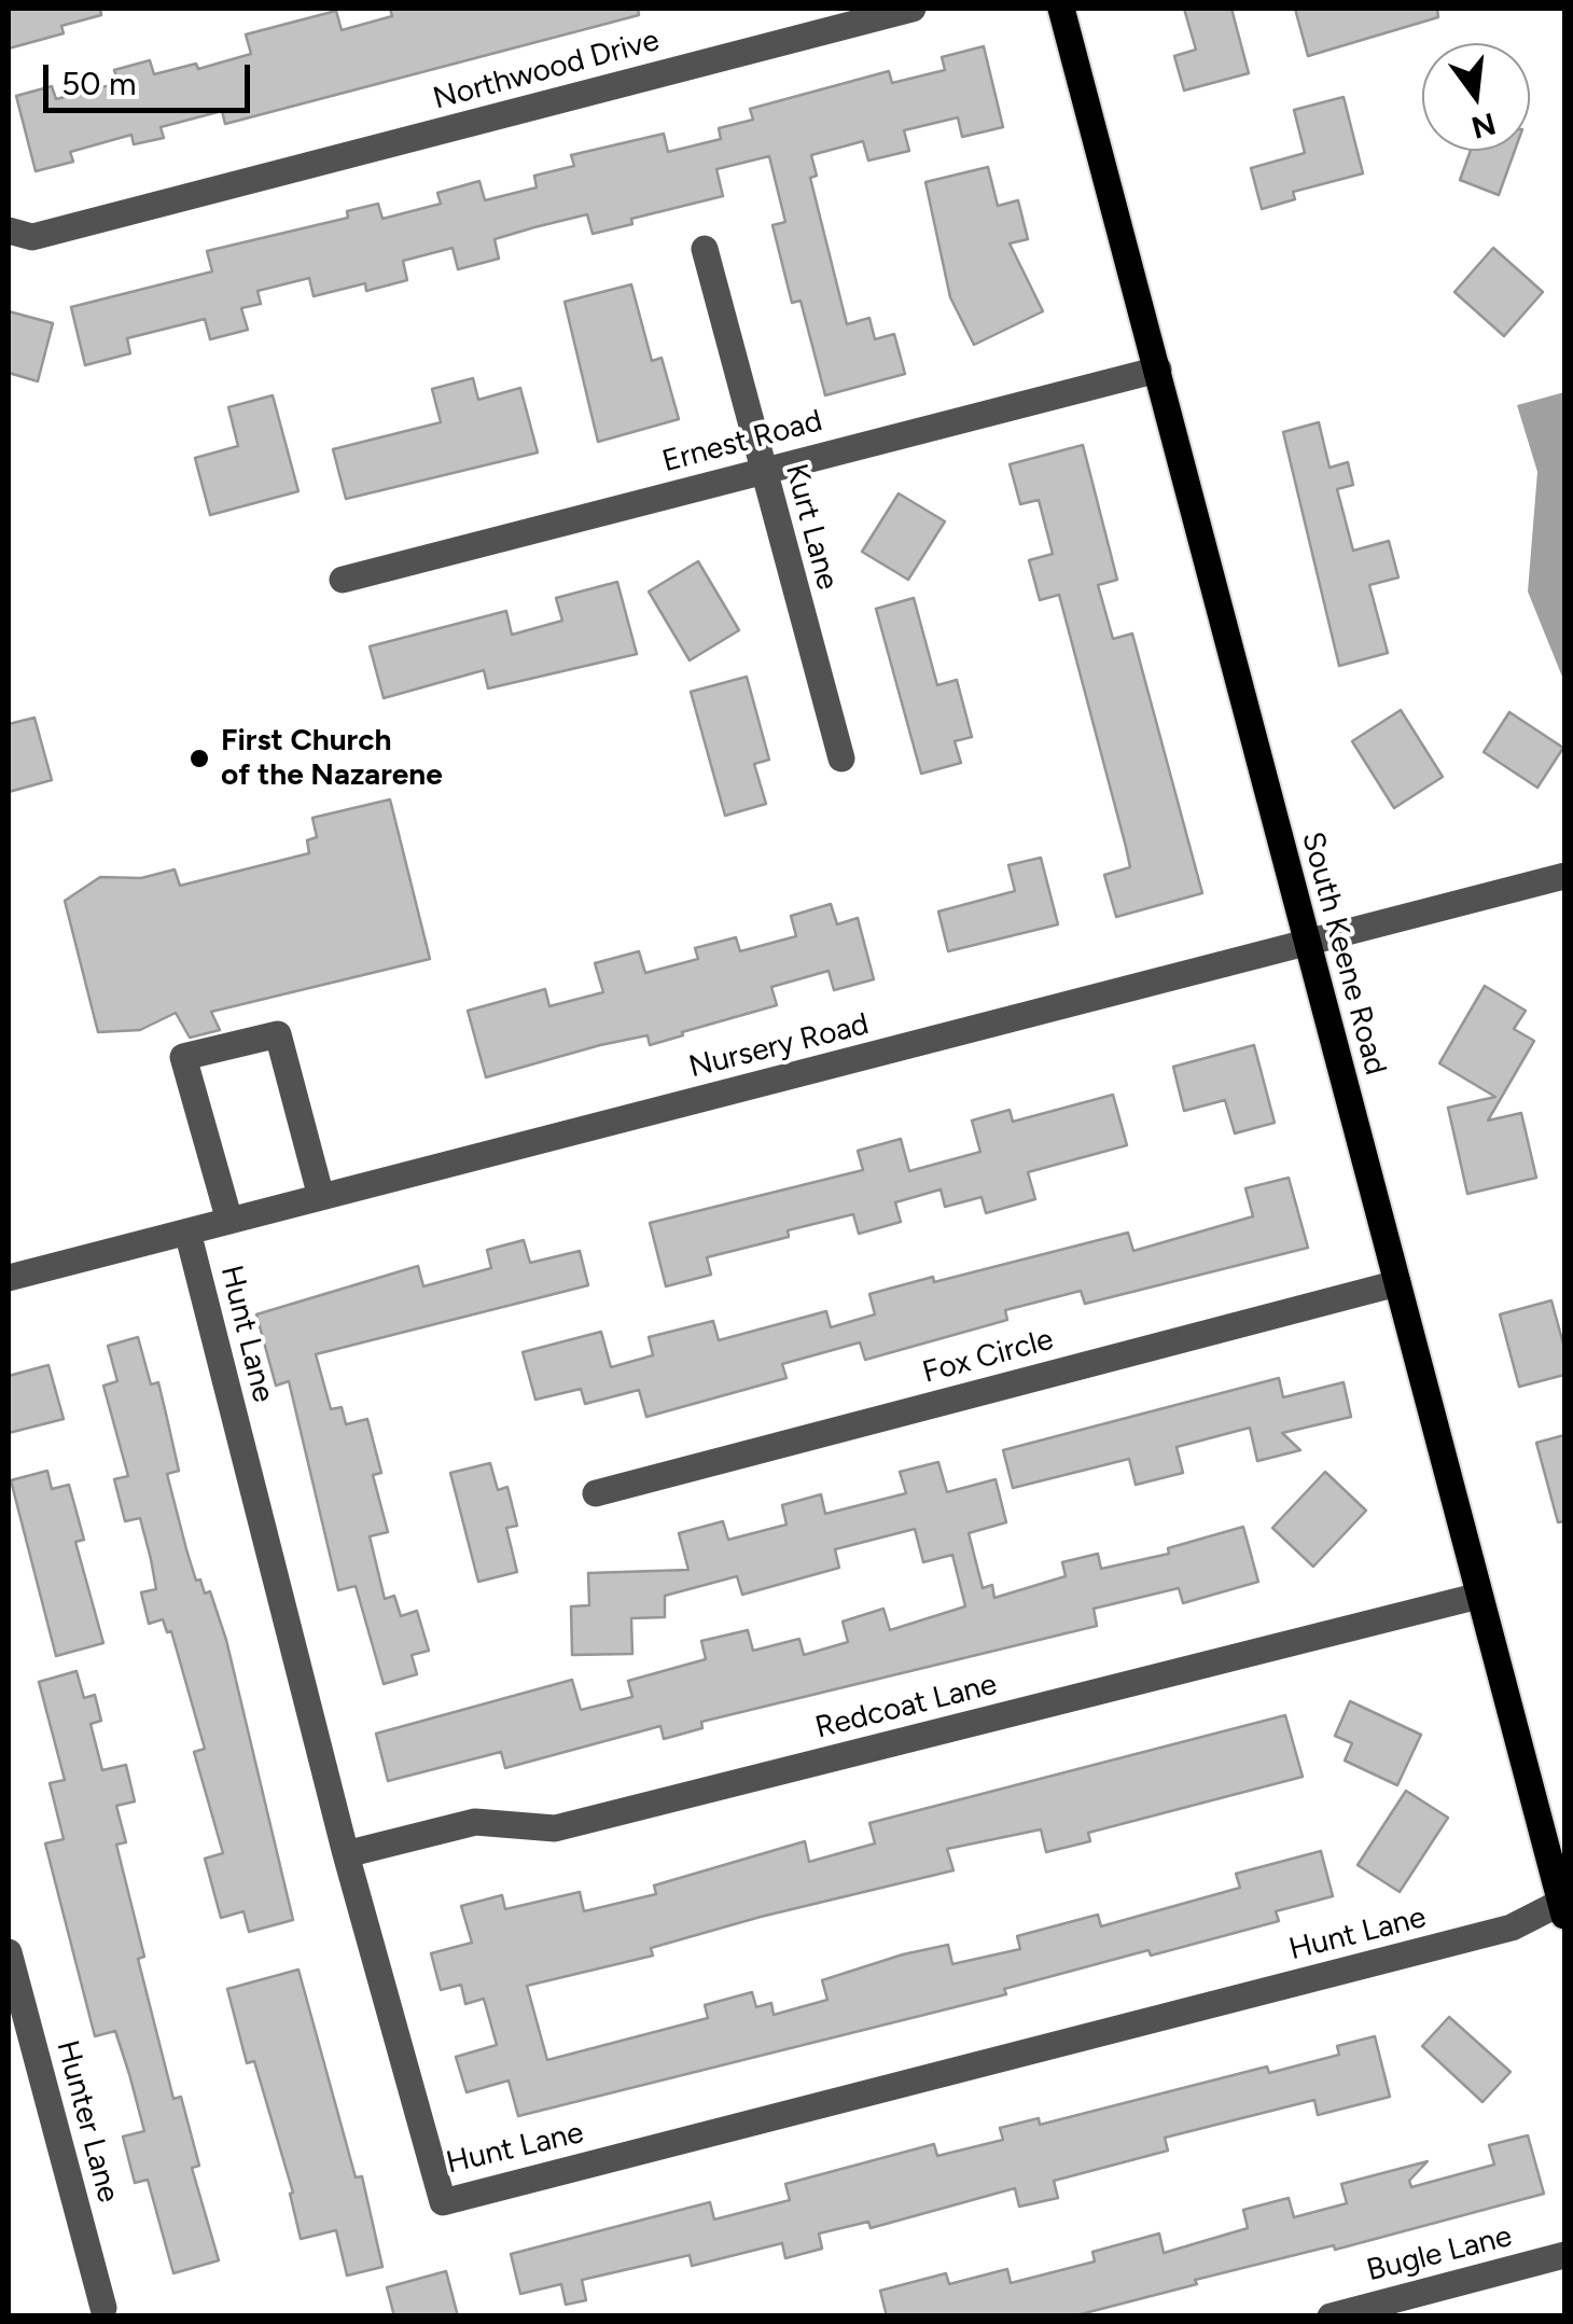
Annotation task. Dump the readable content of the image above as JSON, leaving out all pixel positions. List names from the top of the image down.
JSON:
{
  "streets": {
    "main road": ["South Keene Road"],
    "street": [
      "Northwood Drive",
      "Ernest Road",
      "Kurt Lane",
      "Nursery Road",
      "Hunt Lane",
      "Fox Circle",
      "Redcoat Lane",
      "Hunter Lane",
      "Bugle Lane"
    ]
  },
  "crossings": [
    ["Ernest Road", "Kurt Lane"],
    ["Ernest Road", "South Keene Road"],
    ["South Keene Road", "Nursery Road"],
    ["South Keene Road", "Hunt Lane"],
    ["South Keene Road", "Fox Circle"],
    ["South Keene Road", "Redcoat Lane"],
    ["Nursery Road", "Hunt Lane"],
    ["Hunt Lane", "Redcoat Lane"]
  ],
  "places": ["First Church of the Nazarene"],
  "scale_bar": "50 m",
  "north": "bottom"
}
